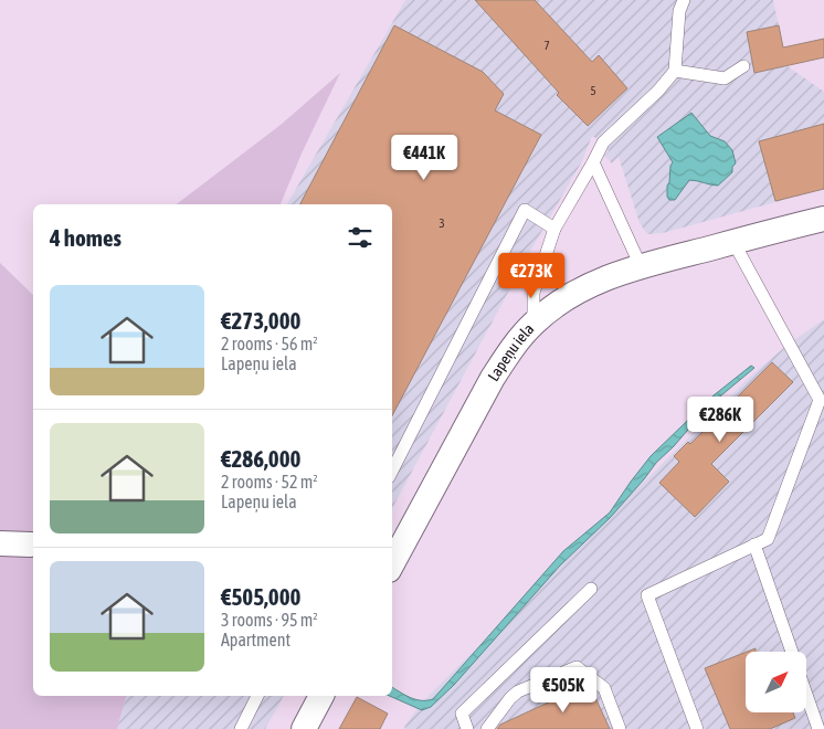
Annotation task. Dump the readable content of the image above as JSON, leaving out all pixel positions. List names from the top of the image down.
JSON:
{
  "streets": {
    "street": ["Lapeņu iela"]
  },
  "house_numbers": ["7", "5", "3"],
  "north": "top right",
  "page": {
    "price": [
      "€441K",
      "€273K",
      "€286K",
      "€505K"
    ],
    "heading": "4 homes",
    "list": [
      {
        "name": "€273,000",
        "note": "2 rooms · 56 m² · Lapeņu iela"
      },
      {
        "name": "€286,000",
        "note": "2 rooms · 52 m² · Lapeņu iela"
      },
      {
        "name": "€505,000",
        "note": "3 rooms · 95 m² · Apartment"
      }
    ]
  }
}
